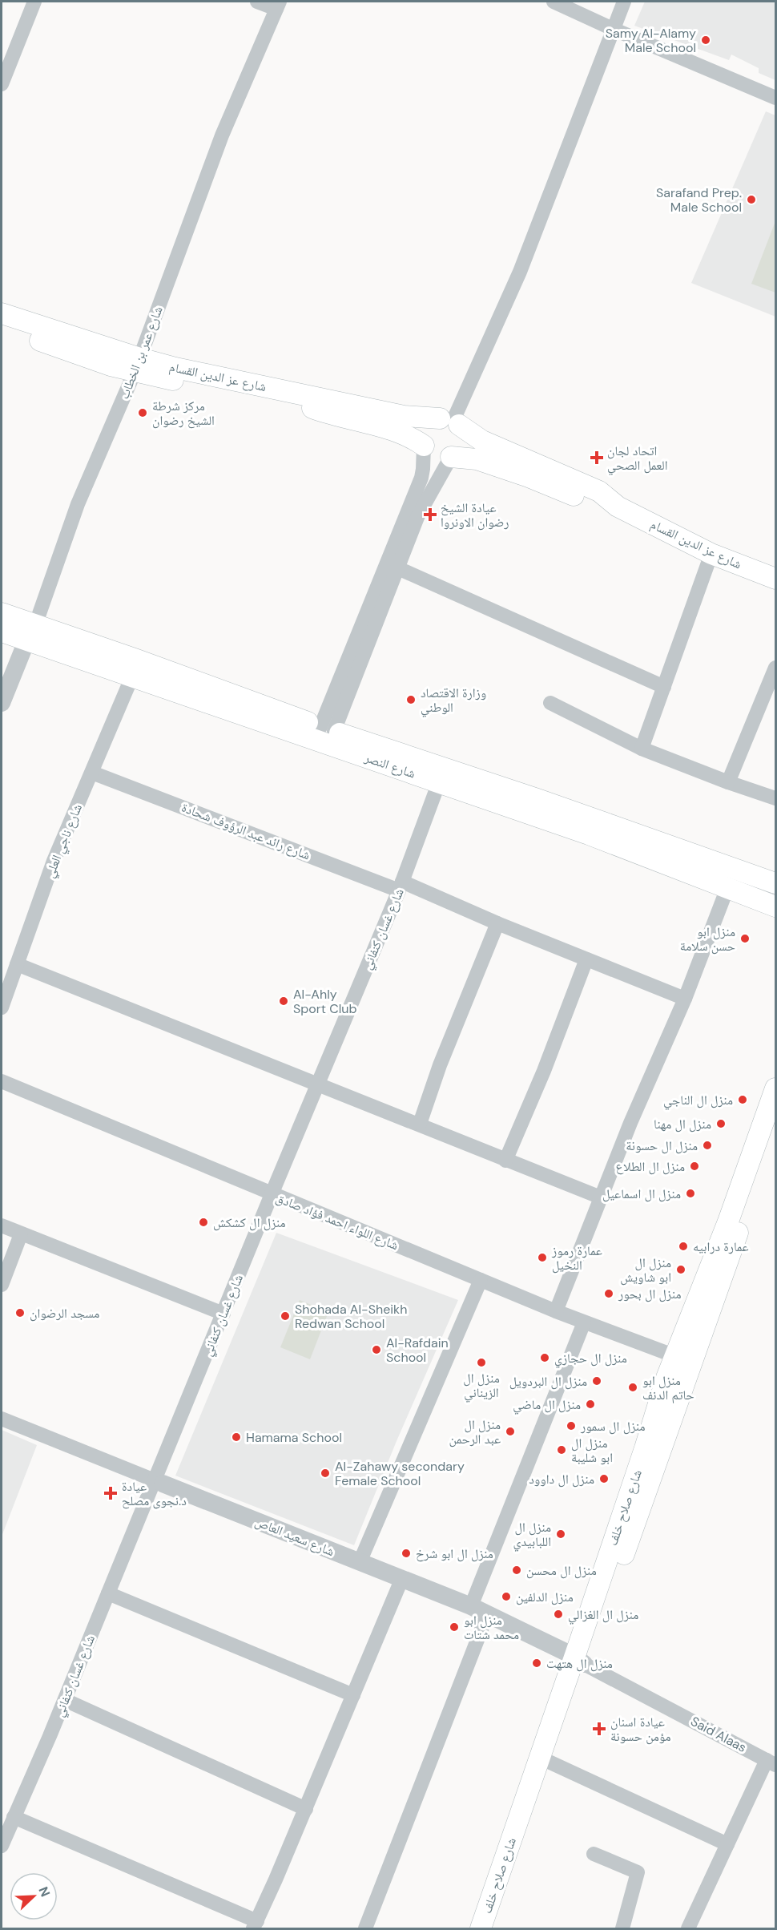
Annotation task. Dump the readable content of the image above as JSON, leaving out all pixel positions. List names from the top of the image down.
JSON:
{
  "streets": {
    "main road": ["شارع عز الدين القسام", "شارع النصر", "شارع صلاح خلف"],
    "street": [
      "شارع عمر بن الخطاب",
      "شارع رائد عبد الرؤوف شحادة",
      "شارع ناجي العلي",
      "شارع غسان كنفاني",
      "شارع اللواء احمد فؤاد صادق",
      "شارع سعيد العاص",
      "Said Alaas"
    ]
  },
  "crossings": [
    ["شارع عمر بن الخطاب", "شارع عز الدين القسام"],
    ["شارع عمر بن الخطاب", "شارع النصر"],
    ["شارع النصر", "شارع ناجي العلي"],
    ["شارع النصر", "شارع غسان كنفاني"],
    ["شارع رائد عبد الرؤوف شحادة", "شارع ناجي العلي"],
    ["شارع رائد عبد الرؤوف شحادة", "شارع غسان كنفاني"],
    ["شارع غسان كنفاني", "شارع اللواء احمد فؤاد صادق"],
    ["شارع غسان كنفاني", "شارع سعيد العاص"],
    ["شارع اللواء احمد فؤاد صادق", "شارع صلاح خلف"],
    ["شارع صلاح خلف", "شارع سعيد العاص"],
    ["شارع صلاح خلف", "Said Alaas"],
    ["شارع سعيد العاص", "Said Alaas"]
  ],
  "places": {
    "other": [
      "Samy Al-Alamy Male School",
      "Sarafand Prep. Male School",
      "مركز شرطة الشيخ رضوان",
      "وزارة الاقتصاد الوطني",
      "منزل ابو حسن سلامة",
      "Al-Ahly Sport Club",
      "منزل ال الناجي",
      "منزل ال مهنا",
      "منزل ال حسونة",
      "منزل ال الطلاع",
      "منزل ال اسماعيل",
      "منزل ال كشكش",
      "عمارة درابيه",
      "عمارة رموز النخيل",
      "منزل ال ابو شاويش",
      "منزل ال بحور",
      "مسجد الرضوان",
      "Shohada Al-Sheikh Redwan School",
      "Al-Rafdain School",
      "منزل ال حجازي",
      "منزل ال الزيناني",
      "منزل ال البردويل",
      "منزل ابو حاتم الدنف",
      "منزل ال ماضي",
      "منزل ال سمور",
      "منزل ال عبد الرحمن",
      "Hamama School",
      "منزل ال ابو شليبة",
      "Al-Zahawy secondary Female School",
      "منزل ال داوود",
      "منزل ال اللبابيدي",
      "منزل ال ابو شرخ",
      "منزل ال محسن",
      "منزل الدلفين",
      "منزل ال الغزالي",
      "منزل ابو محمد شتات",
      "منزل ال هتهت"
    ],
    "health": [
      "اتحاد لجان العمل الصحي",
      "عيادة الشيخ رضوان الاونروا",
      "عيادة د.نجوى مصلح",
      "عيادة اسنان مؤمن حسونة"
    ]
  },
  "north": "top right"
}
